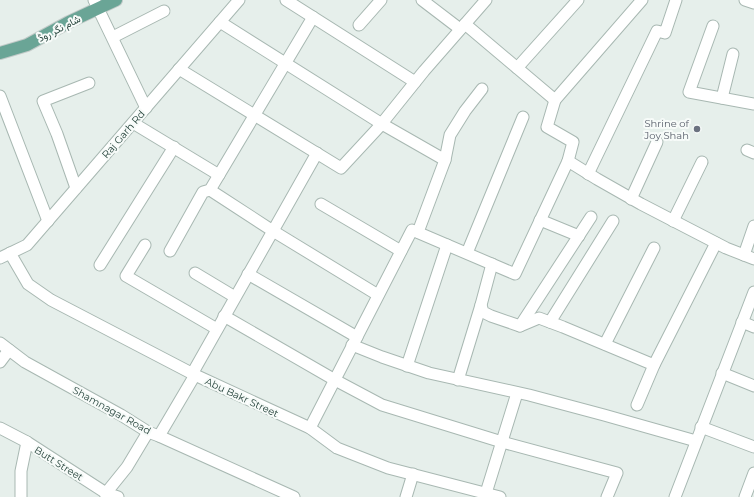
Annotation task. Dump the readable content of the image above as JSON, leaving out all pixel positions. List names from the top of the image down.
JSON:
{
  "streets": {
    "main road": ["شام نگر روڈ"],
    "street": [
      "Raj Garh Rd",
      "Abu Bakr Street",
      "Shamnagar Road",
      "Butt Street"
    ]
  },
  "crossings": [
    ["Raj Garh Rd", "Abu Bakr Street"]
  ],
  "places": ["Shrine of Joy Shah"]
}
